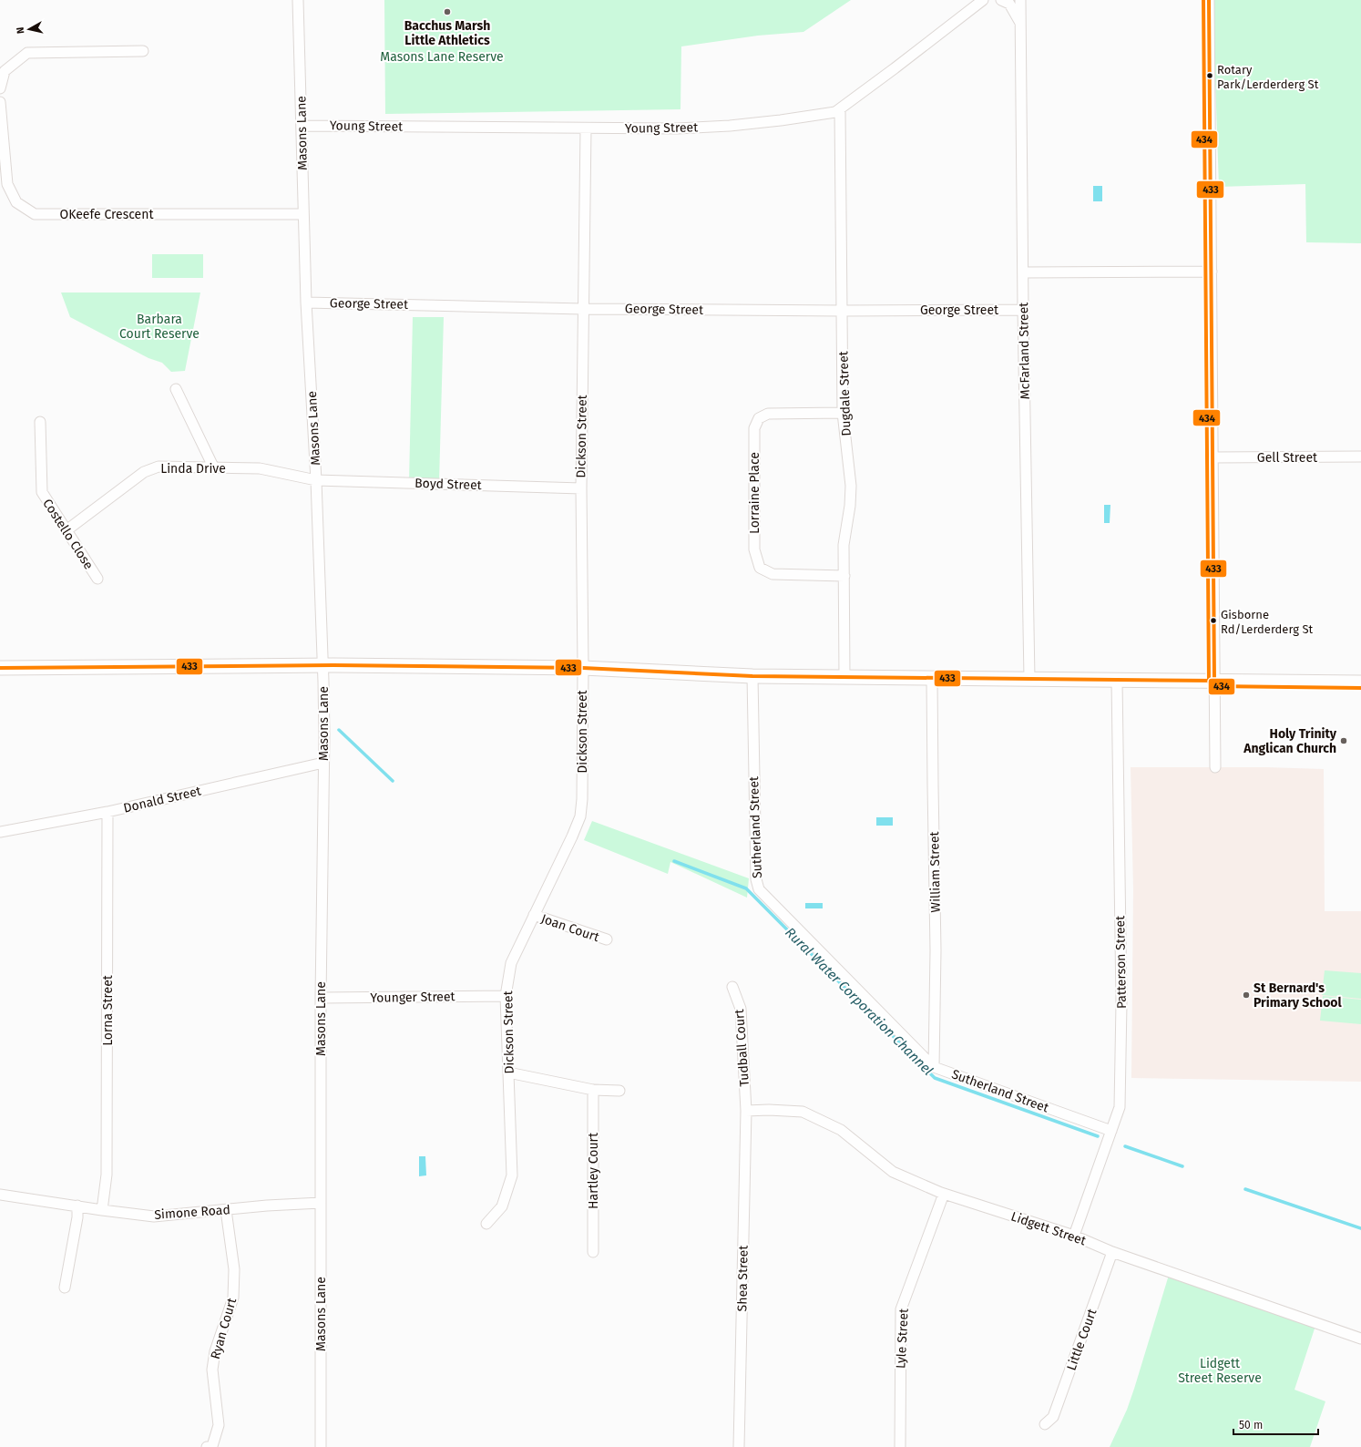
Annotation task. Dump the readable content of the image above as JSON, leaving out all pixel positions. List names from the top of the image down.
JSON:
{
  "streets": {
    "street": [
      "Young Street",
      "Masons Lane",
      "OKeefe Crescent",
      "George Street",
      "McFarland Street",
      "Dugdale Street",
      "Dickson Street",
      "Gell Street",
      "Linda Drive",
      "Boyd Street",
      "Lorraine Place",
      "Costello Close",
      "Donald Street",
      "Sutherland Street",
      "William Street",
      "Joan Court",
      "Patterson Street",
      "Younger Street",
      "Lorna Street",
      "Tudball Court",
      "Hartley Court",
      "Simone Road",
      "Lidgett Street",
      "Shea Street",
      "Ryan Court",
      "Lyle Street",
      "Little Court"
    ]
  },
  "crossings": [
    ["Young Street", "Masons Lane"],
    ["Young Street", "Dugdale Street"],
    ["Young Street", "Dickson Street"],
    ["Masons Lane", "OKeefe Crescent"],
    ["Masons Lane", "George Street"],
    ["Masons Lane", "Linda Drive"],
    ["Masons Lane", "Boyd Street"],
    ["Masons Lane", "Donald Street"],
    ["Masons Lane", "Younger Street"],
    ["Masons Lane", "Simone Road"],
    ["George Street", "McFarland Street"],
    ["George Street", "Dugdale Street"],
    ["George Street", "Dickson Street"],
    ["Dugdale Street", "Lorraine Place"],
    ["Dickson Street", "Boyd Street"],
    ["Dickson Street", "Joan Court"],
    ["Dickson Street", "Younger Street"],
    ["Linda Drive", "Boyd Street"],
    ["Linda Drive", "Costello Close"],
    ["Donald Street", "Lorna Street"],
    ["Sutherland Street", "William Street"],
    ["Sutherland Street", "Patterson Street"],
    ["Patterson Street", "Lidgett Street"],
    ["Lorna Street", "Simone Road"],
    ["Tudball Court", "Lidgett Street"],
    ["Tudball Court", "Shea Street"],
    ["Simone Road", "Ryan Court"],
    ["Lidgett Street", "Shea Street"],
    ["Lidgett Street", "Lyle Street"],
    ["Lidgett Street", "Little Court"]
  ],
  "water": ["Rural Water Corporation Channel"],
  "parks": ["Masons Lane Reserve", "Barbara Court Reserve", "Lidgett Street Reserve"],
  "places": [
    "Bacchus Marsh Little Athletics",
    "Rotary Park/Lerderderg St",
    "Gisborne Rd/Lerderderg St",
    "Holy Trinity Anglican Church",
    "St Bernard's Primary School"
  ],
  "lines": ["transit line 433", "transit line 434"],
  "scale_bar": "50 m",
  "north": "left"
}
